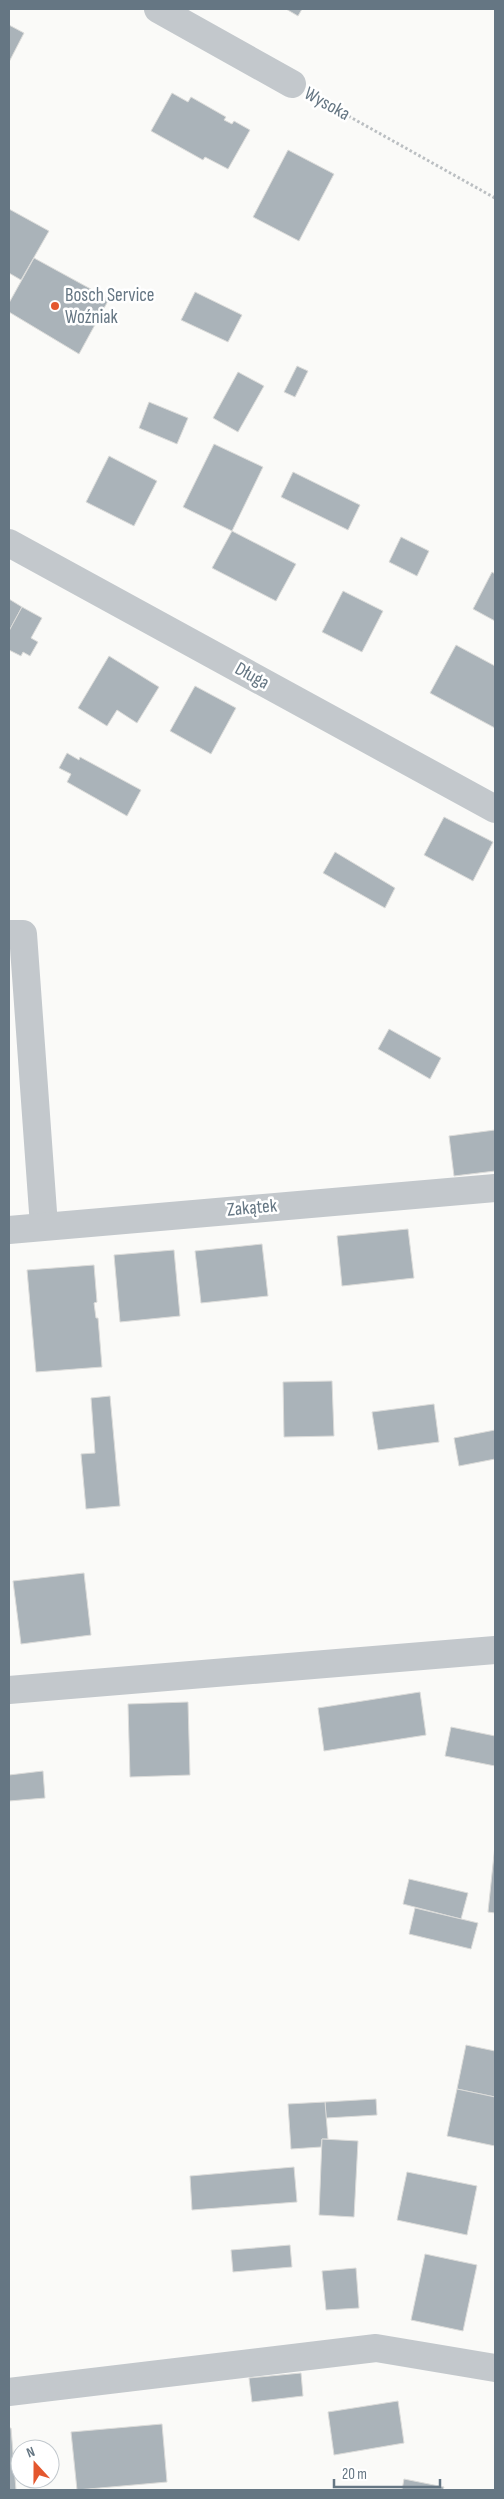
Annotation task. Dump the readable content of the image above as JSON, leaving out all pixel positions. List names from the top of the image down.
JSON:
{
  "streets": {
    "street": ["Wysoka", "Długa", "Zakątek"]
  },
  "places": ["Bosch Service Woźniak"],
  "scale_bar": "20 m",
  "north": "top"
}
